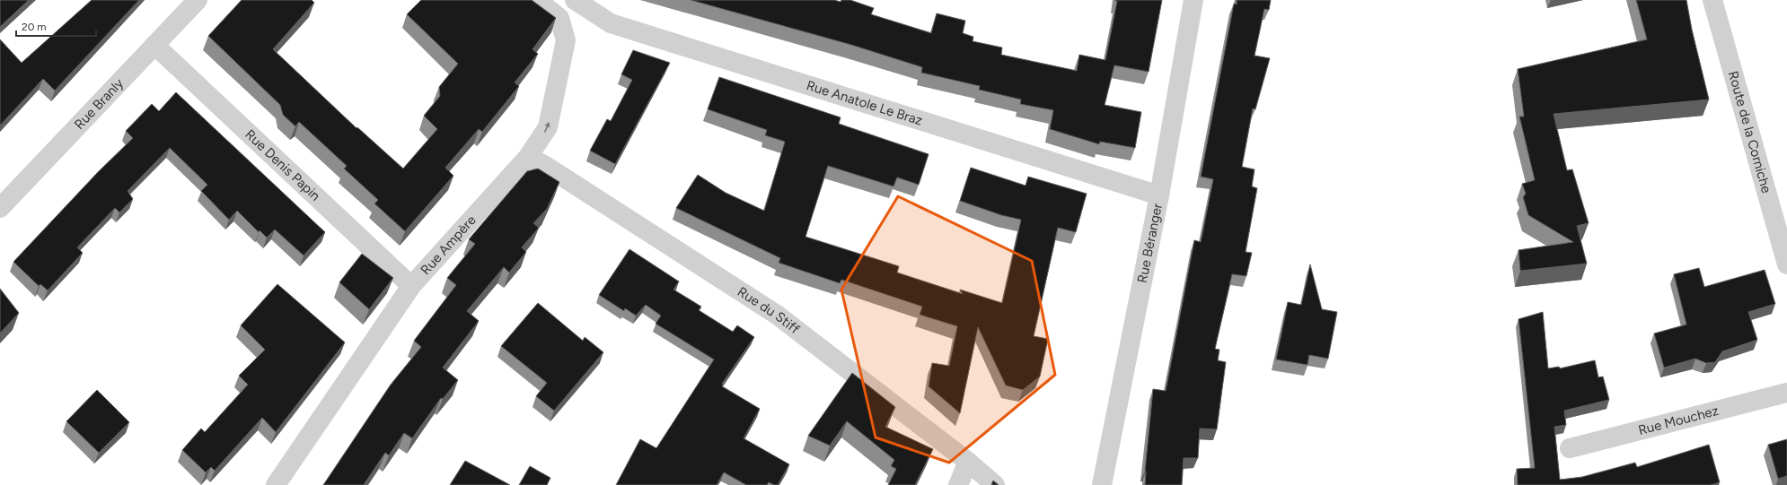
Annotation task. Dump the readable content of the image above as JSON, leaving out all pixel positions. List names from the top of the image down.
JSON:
{
  "streets": {
    "street": [
      "Rue Anatole Le Braz",
      "Rue Branly",
      "Route de la Corniche",
      "Rue Denis Papin",
      "Rue Béranger",
      "Rue Ampère",
      "Rue du Stiff",
      "Rue Mouchez"
    ]
  },
  "crossings": [
    ["Rue Anatole Le Braz", "Rue Béranger"],
    ["Rue Branly", "Rue Denis Papin"],
    ["Rue Denis Papin", "Rue Ampère"],
    ["Rue Ampère", "Rue du Stiff"]
  ],
  "scale_bar": "20 m"
}
